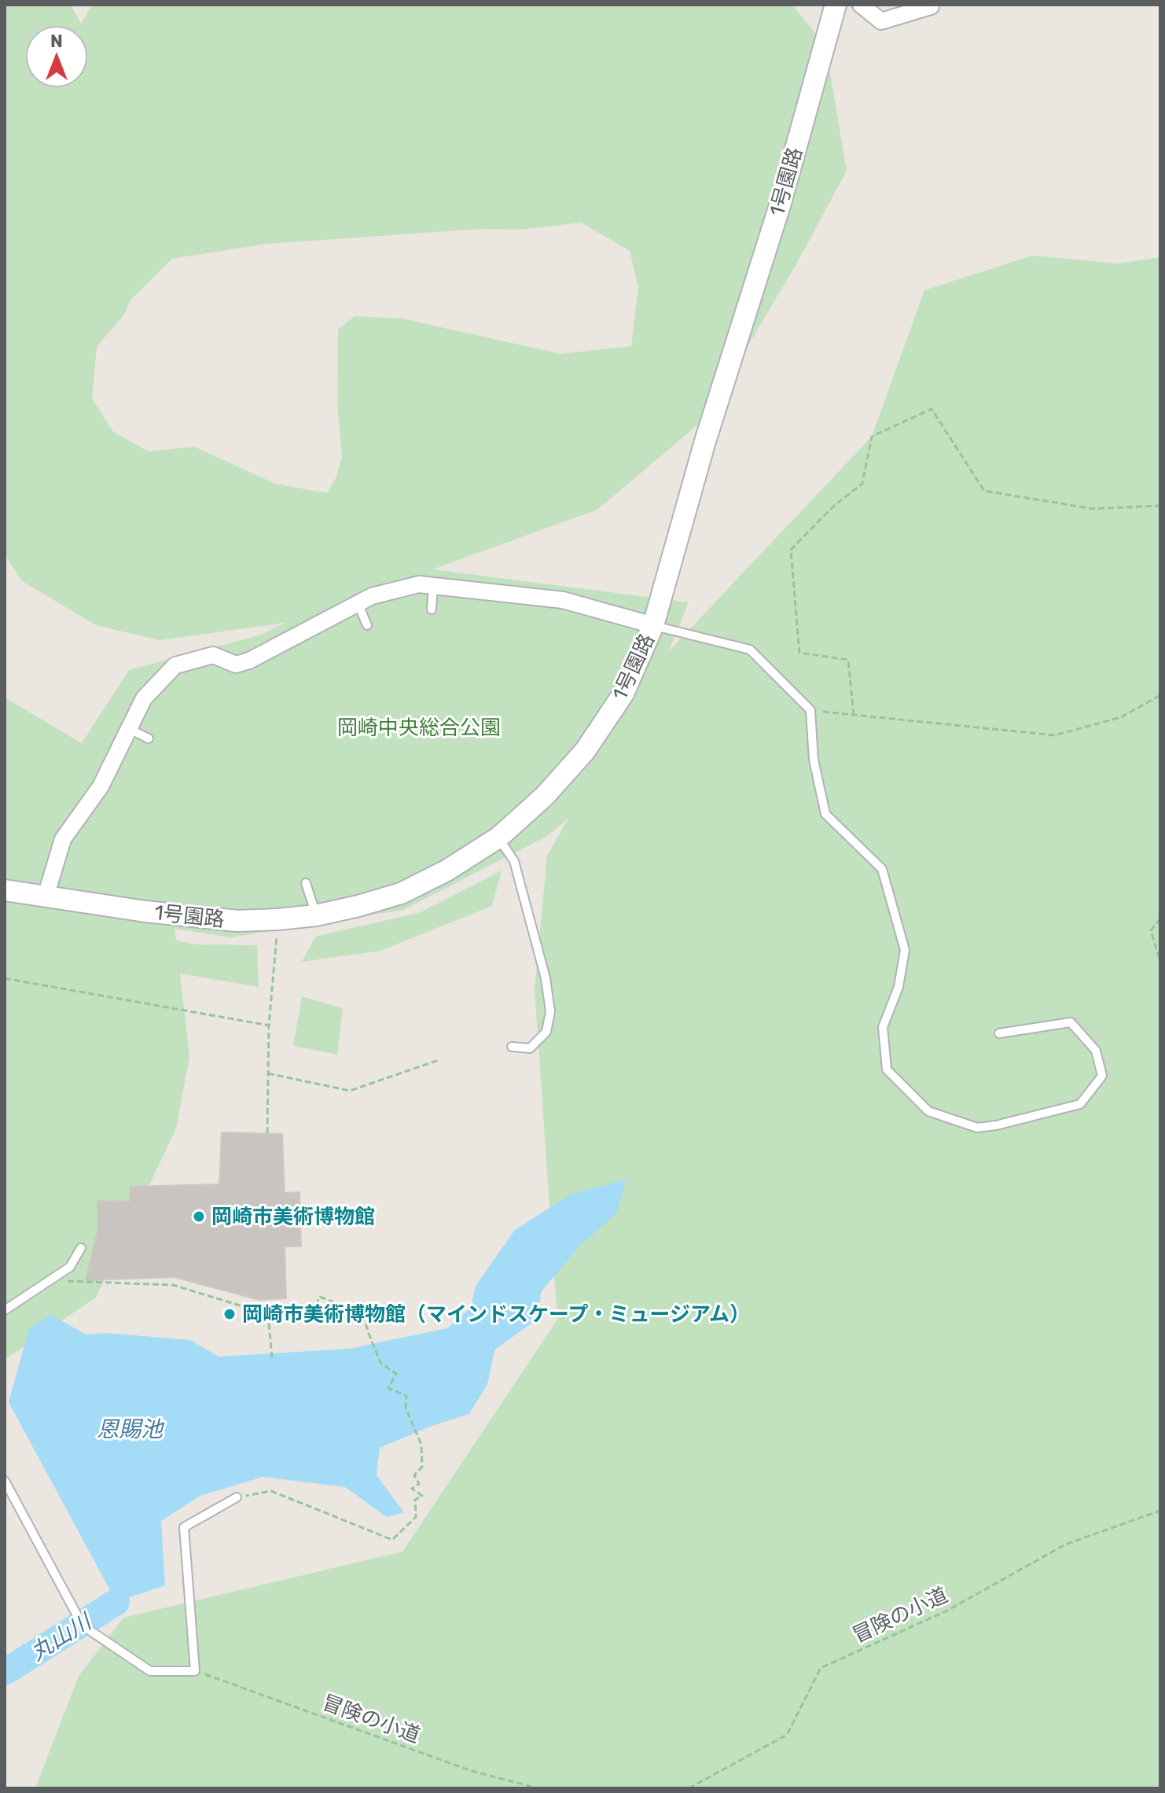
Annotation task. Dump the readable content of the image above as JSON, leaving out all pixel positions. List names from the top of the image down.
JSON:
{
  "streets": {
    "street": ["1号園路"],
    "path": ["冒険の小道"]
  },
  "water": ["恩賜池", "丸山川"],
  "parks": ["岡崎中央総合公園"],
  "places": ["岡崎市美術博物館", "岡崎市美術博物館（マインドスケープ・ミュージアム）"],
  "north": "top"
}
